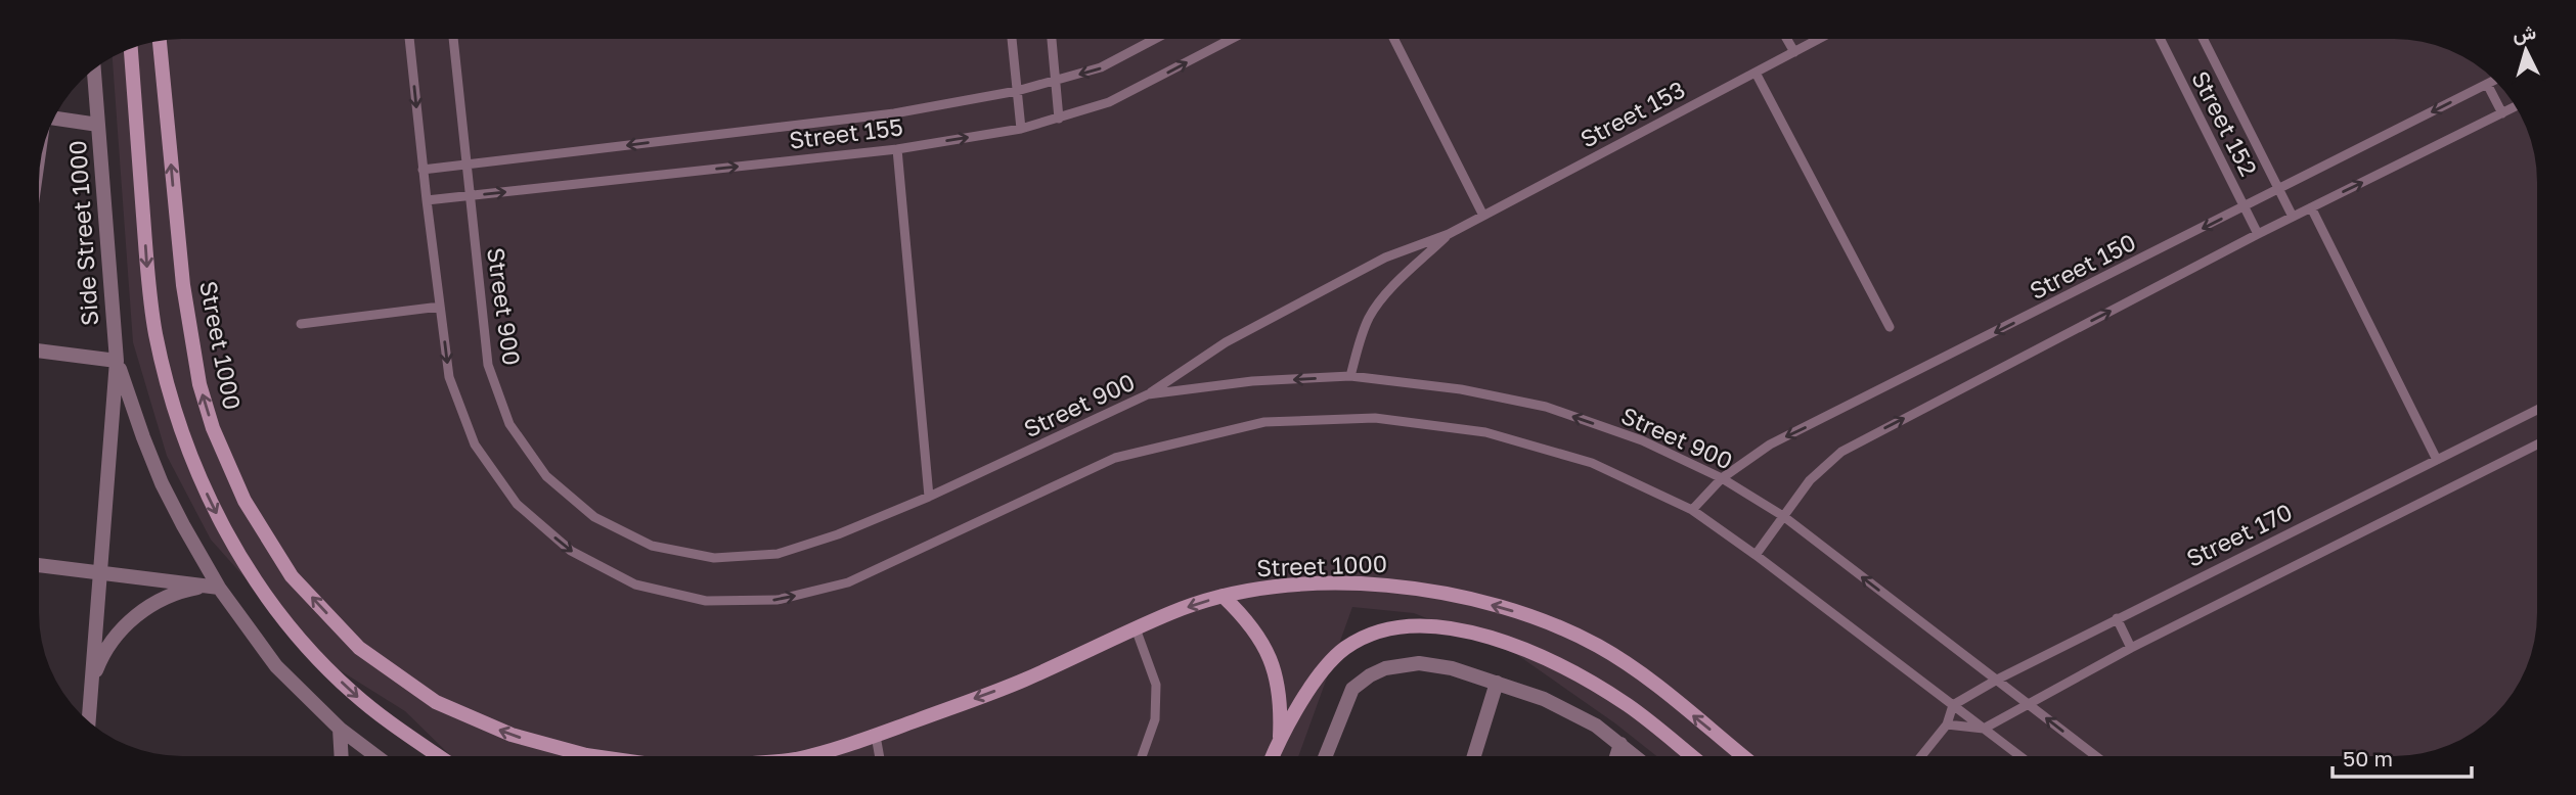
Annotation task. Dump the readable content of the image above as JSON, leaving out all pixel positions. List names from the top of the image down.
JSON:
{
  "streets": {
    "street": ["Side Street 1000", "Street 1000"],
    "lane": [
      "Street 153",
      "Street 152",
      "Street 155",
      "Street 150",
      "Street 900",
      "Street 170"
    ]
  },
  "crossings": [
    ["Street 152", "Street 150"],
    ["Street 155", "Street 900"],
    ["Street 150", "Street 900"],
    ["Street 900", "Street 170"]
  ],
  "scale_bar": "50 m",
  "north": "top"
}
